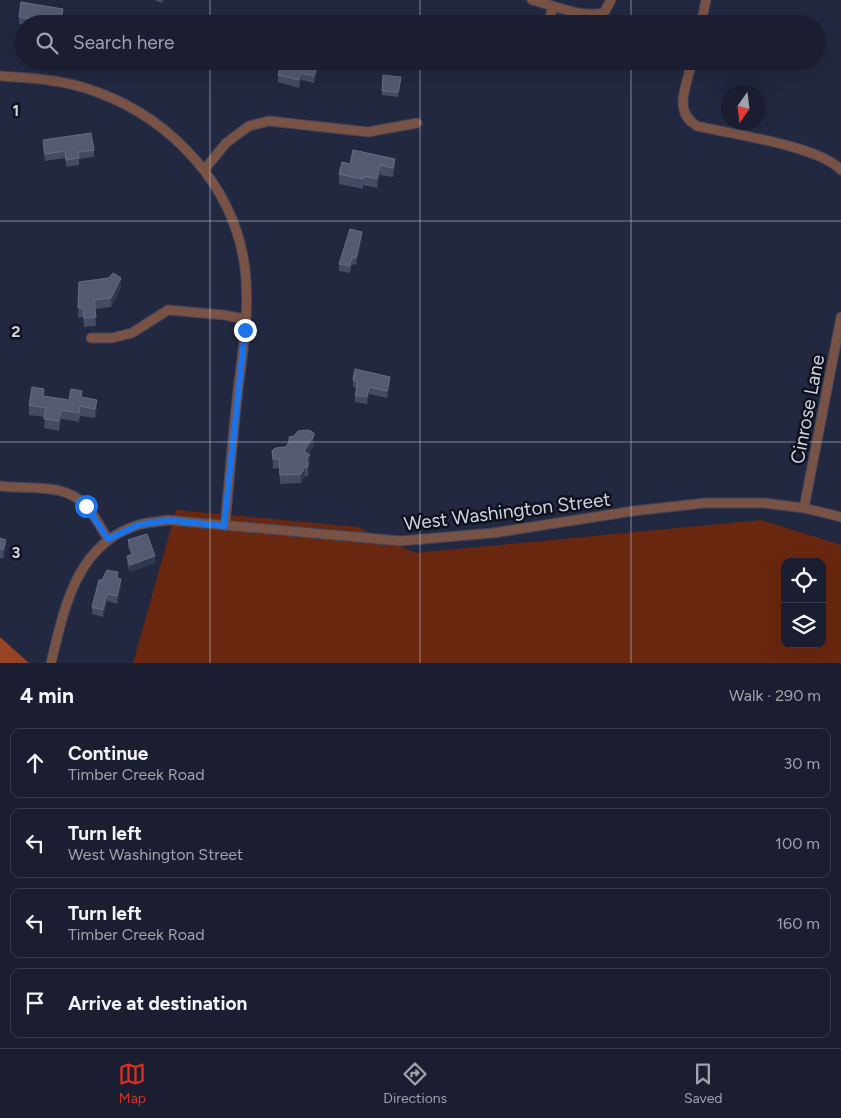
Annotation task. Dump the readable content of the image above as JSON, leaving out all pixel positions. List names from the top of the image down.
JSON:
{
  "streets": {
    "street": ["Cinrose Lane", "West Washington Street"]
  },
  "crossings": [
    ["Cinrose Lane", "West Washington Street"]
  ],
  "north": "bottom",
  "page": {
    "search": "Search here",
    "heading": ["4 min", "Walk · 290 m"],
    "list": [
      ["Continue", "Timber Creek Road", "30 m"],
      ["Turn left", "West Washington Street", "100 m"],
      ["Turn left", "Timber Creek Road", "160 m"],
      "Arrive at destination"
    ],
    "nav": ["Map", "Directions", "Saved"]
  },
  "grid": {
    "rows": ["1", "2", "3"]
  }
}
